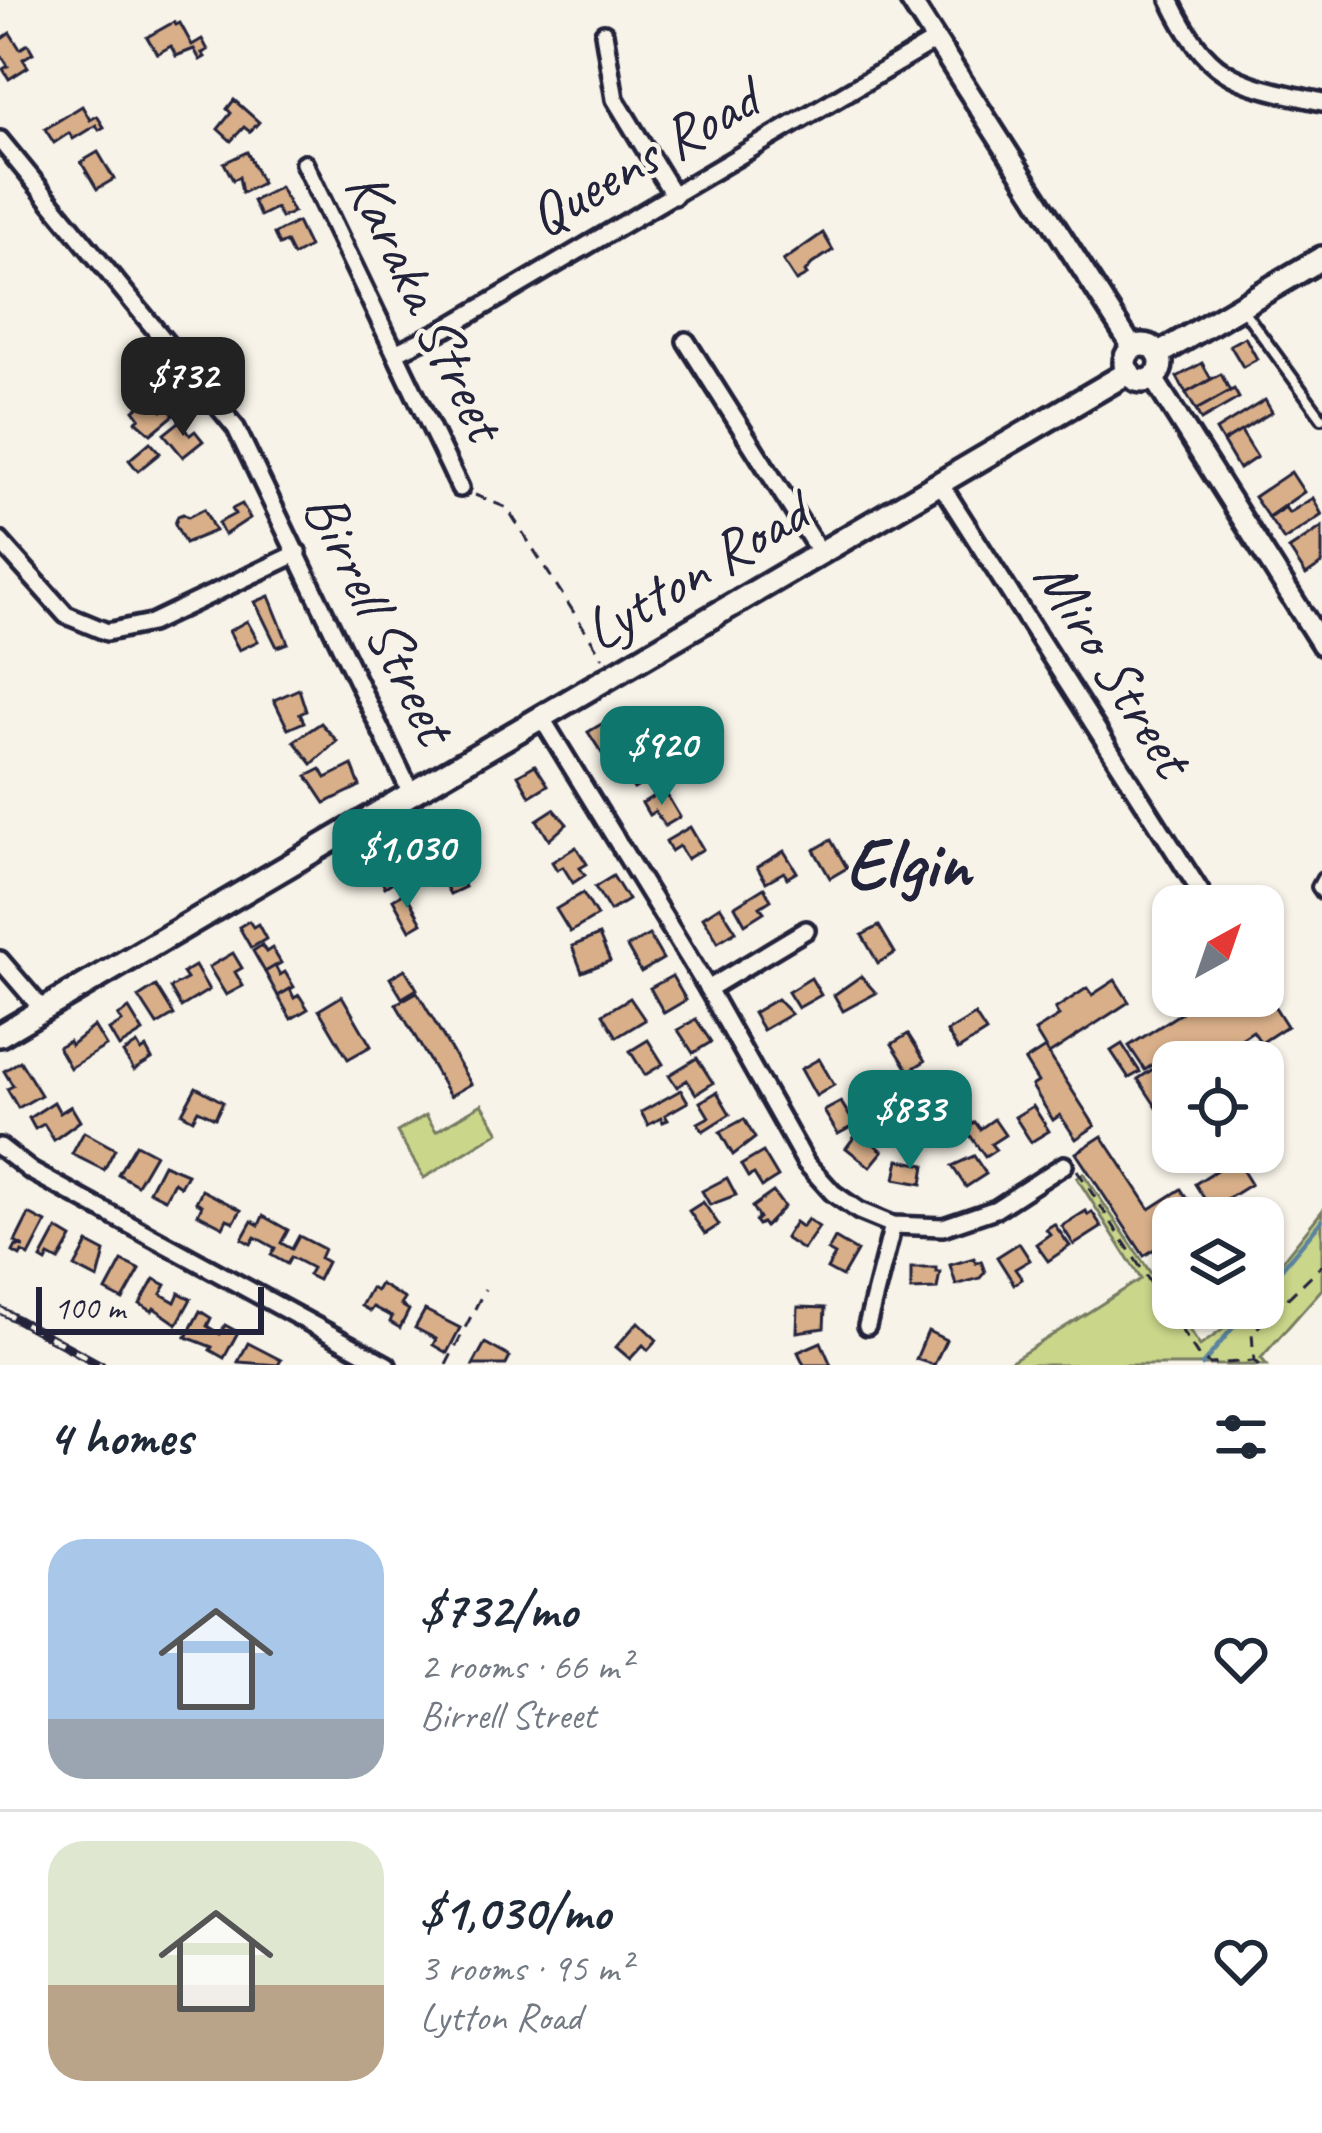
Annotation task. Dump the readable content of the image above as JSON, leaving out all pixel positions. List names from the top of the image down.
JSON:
{
  "streets": {
    "main road": ["Lytton Road"],
    "street": [
      "Queens Road",
      "Karaka Street",
      "Birrell Street",
      "Miro Street"
    ]
  },
  "crossings": [
    ["Queens Road", "Karaka Street"],
    ["Lytton Road", "Birrell Street"],
    ["Lytton Road", "Miro Street"]
  ],
  "districts": ["Elgin"],
  "scale_bar": "100 m",
  "north": "top right",
  "page": {
    "price": [
      "$732",
      "$920",
      "$1,030",
      "$833"
    ],
    "scale": "100 m",
    "heading": "4 homes",
    "list": [
      {
        "name": "$732/mo",
        "note": "2 rooms · 66 m² · Birrell Street"
      },
      {
        "name": "$1,030/mo",
        "note": "3 rooms · 95 m² · Lytton Road"
      }
    ]
  }
}
